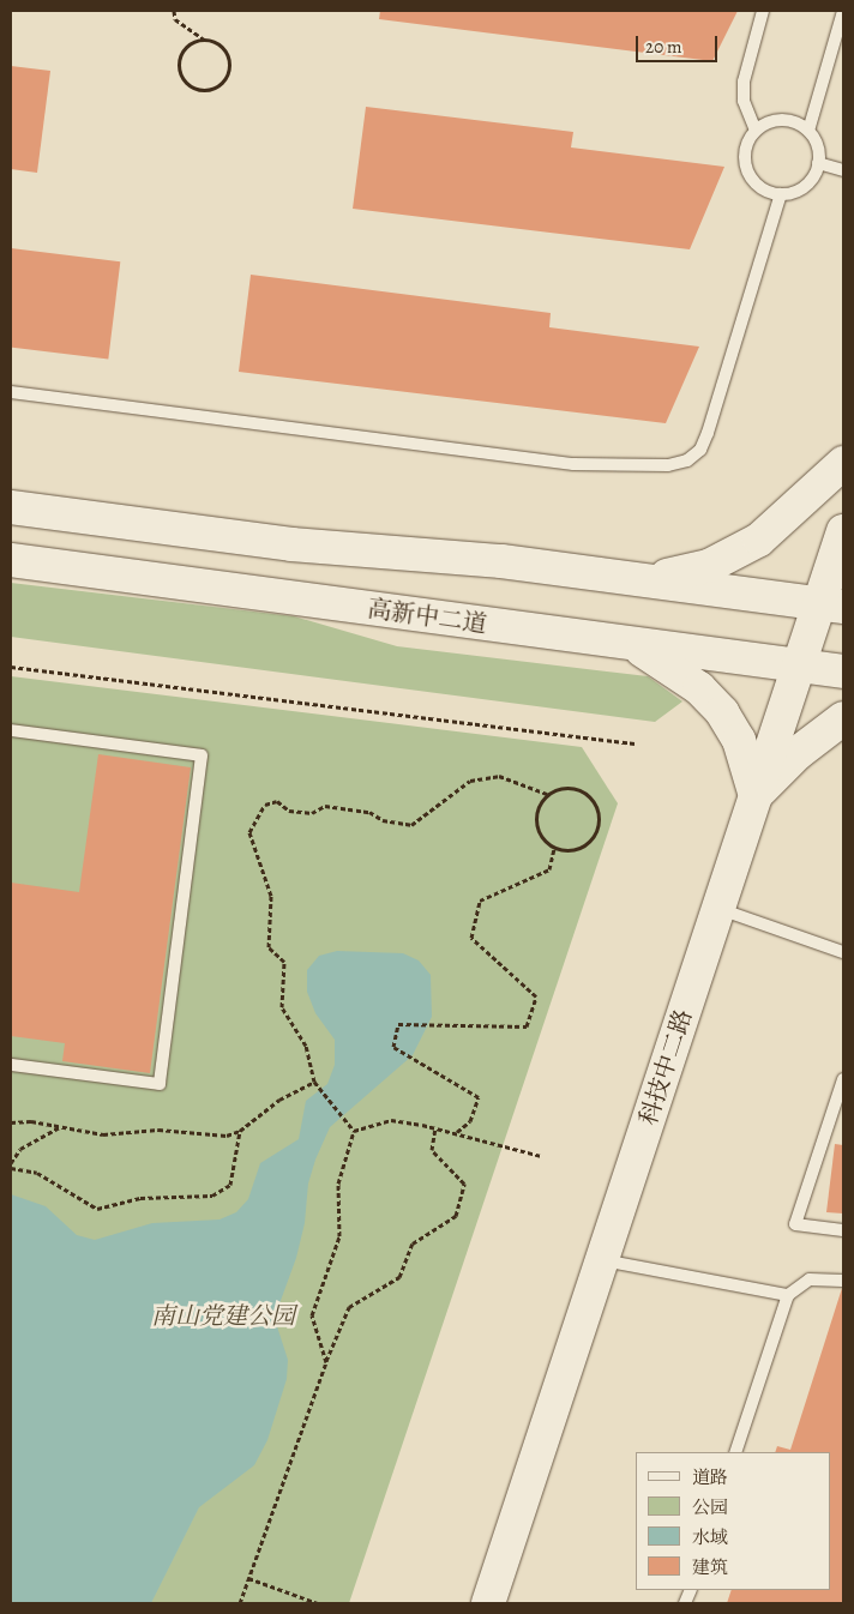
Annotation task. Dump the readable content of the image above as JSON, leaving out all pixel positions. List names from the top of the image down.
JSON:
{
  "streets": {
    "main road": ["高新中二道", "科技中二路"]
  },
  "crossings": [
    ["高新中二道", "科技中二路"]
  ],
  "parks": ["南山党建公园"],
  "legend": [
    "道路",
    "公园",
    "水域",
    "建筑"
  ],
  "scale_bar": "20 m"
}
